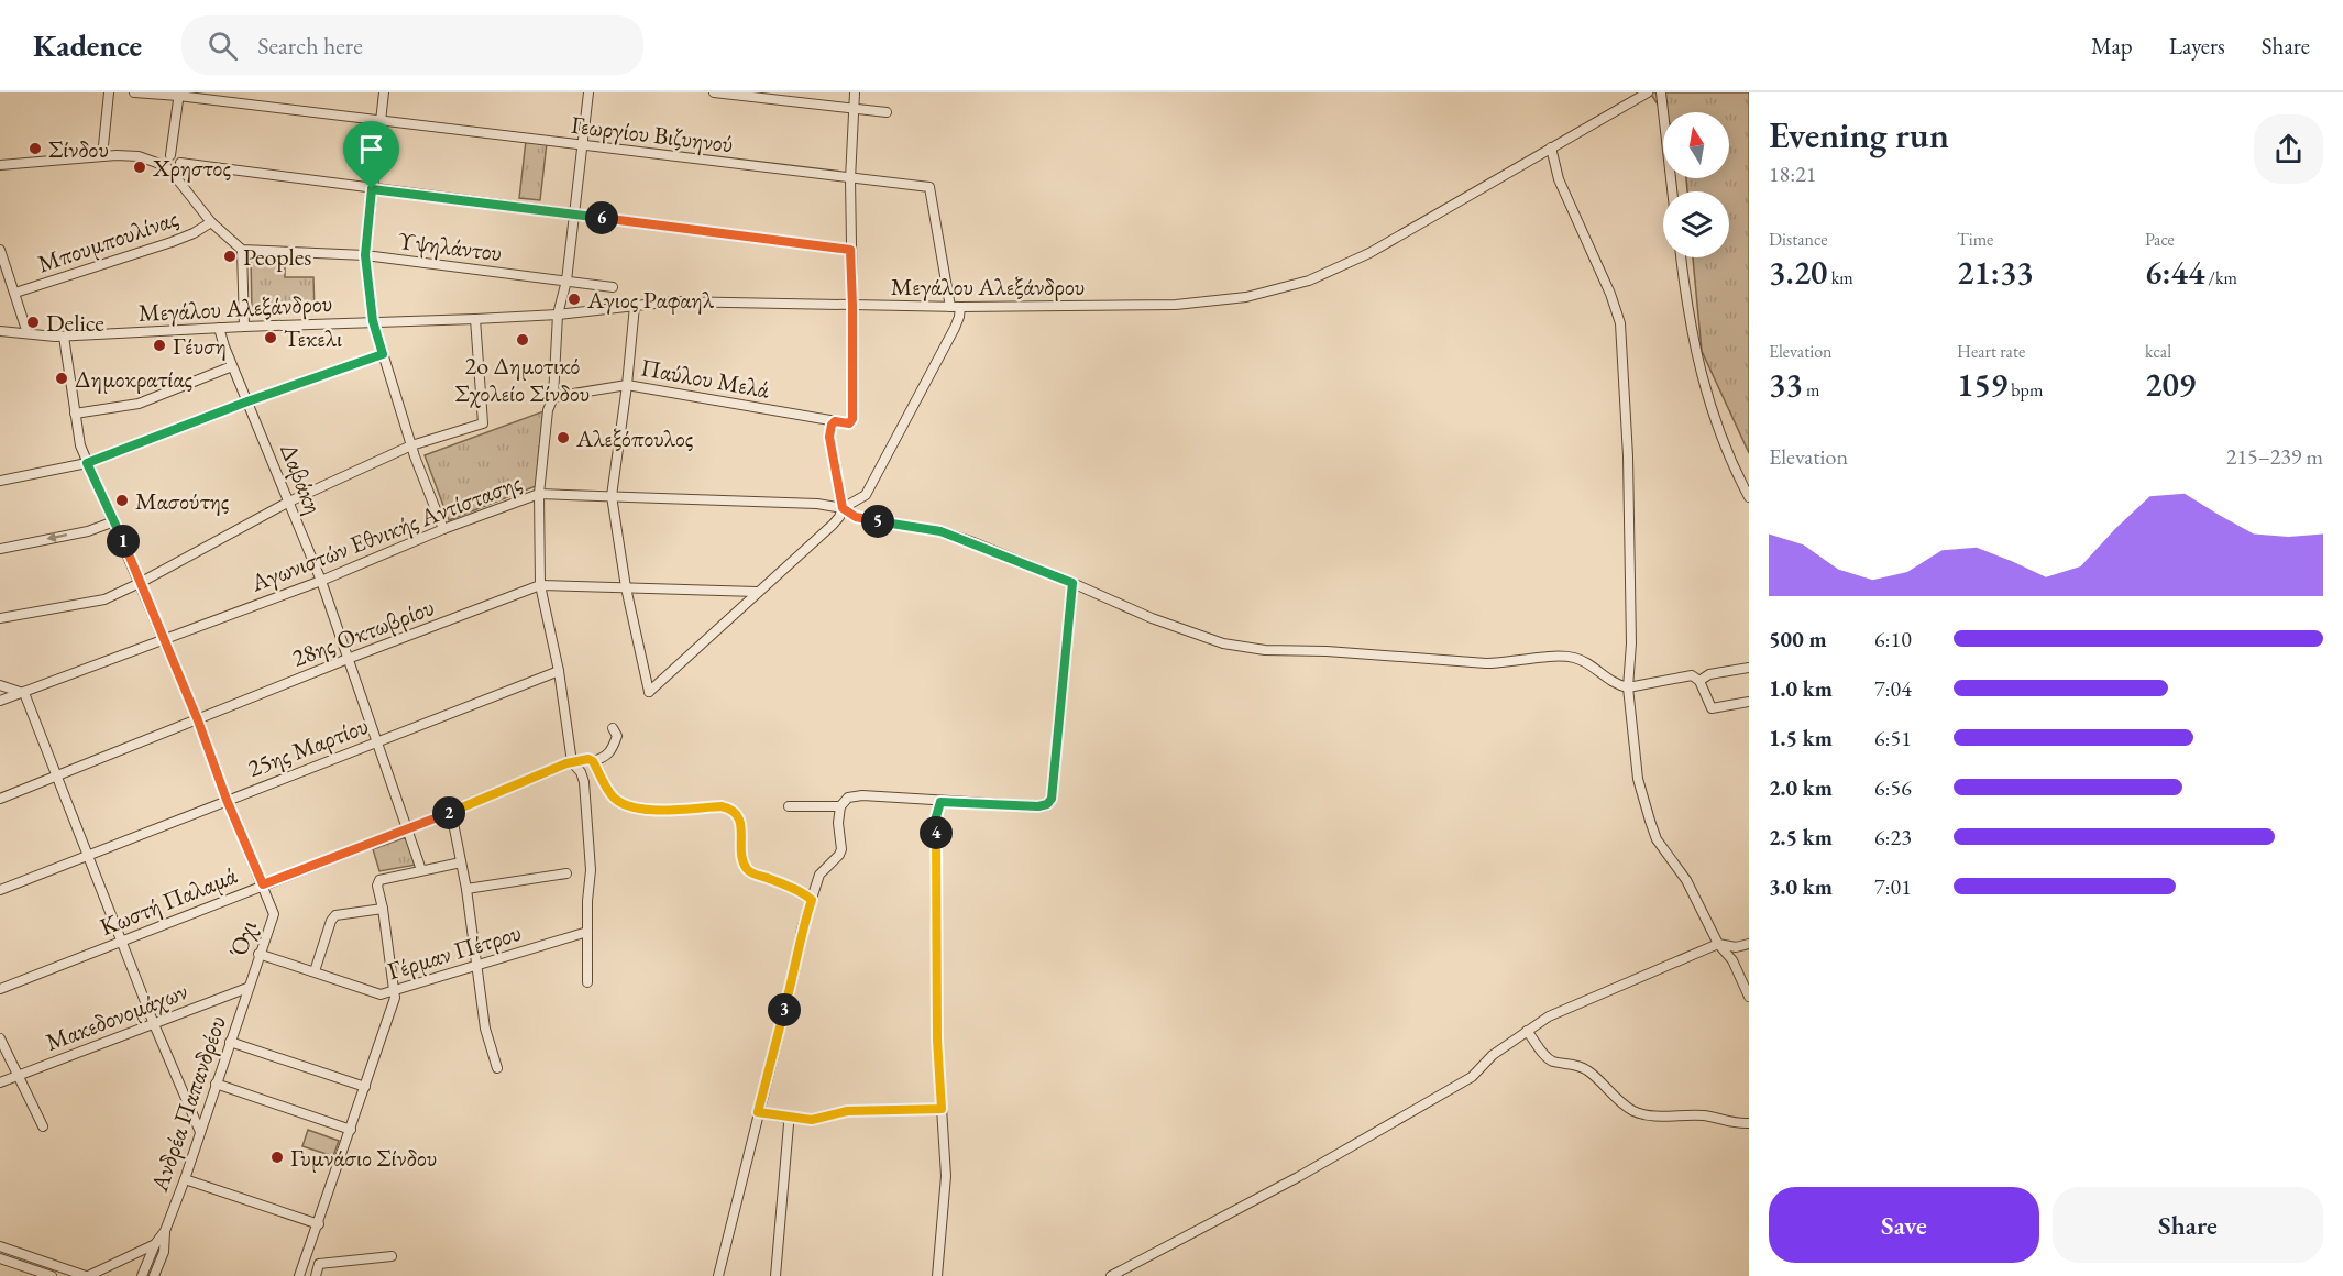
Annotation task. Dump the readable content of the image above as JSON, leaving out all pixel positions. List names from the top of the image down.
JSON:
{
  "streets": {
    "street": [
      "Γεωργίου Βιζυηνού",
      "Μπουμπουλίνας",
      "Υψηλάντου",
      "Μεγάλου Αλεξάνδρου",
      "Παύλου Μελά",
      "Δαβάκη",
      "Αγωνιστών Εθνικής Αντίστασης",
      "28ης Οκτωβρίου",
      "25ης Μαρτίου",
      "Κωστή Παλαμά",
      "Όχι",
      "Γέρμαν Πέτρου",
      "Μακεδονομάχων",
      "Ανδρέα Παπανδρέου"
    ]
  },
  "crossings": [
    ["Γεωργίου Βιζυηνού", "Μεγάλου Αλεξάνδρου"],
    ["Μεγάλου Αλεξάνδρου", "Παύλου Μελά"],
    ["Μεγάλου Αλεξάνδρου", "Δαβάκη"],
    ["Δαβάκη", "Αγωνιστών Εθνικής Αντίστασης"],
    ["Δαβάκη", "28ης Οκτωβρίου"],
    ["Δαβάκη", "25ης Μαρτίου"],
    ["Δαβάκη", "Κωστή Παλαμά"],
    ["Αγωνιστών Εθνικής Αντίστασης", "Όχι"],
    ["28ης Οκτωβρίου", "Όχι"],
    ["25ης Μαρτίου", "Όχι"],
    ["Κωστή Παλαμά", "Όχι"],
    ["Όχι", "Γέρμαν Πέτρου"],
    ["Όχι", "Μακεδονομάχων"],
    ["Όχι", "Ανδρέα Παπανδρέου"],
    ["Μακεδονομάχων", "Ανδρέα Παπανδρέου"]
  ],
  "places": [
    "Σίνδου",
    "Χρηστος",
    "Peoples",
    "Αγιος Ραφαηλ",
    "Delice",
    "Τεκελι",
    "2o Δημοτικό Σχολείο Σίνδου",
    "Γέυση",
    "Δημοκρατίας",
    "Αλεξόπουλος",
    "Μασούτης",
    "Γυμνάσιο Σίνδου"
  ],
  "north": "top",
  "page": {
    "header": "Kadence",
    "search": "Search here",
    "nav": ["Map", "Layers", "Share"],
    "heading": ["Evening run", "18:21"],
    "pins": [
      "6",
      "5",
      "1",
      "2",
      "4",
      "3"
    ],
    "stats": [
      ["Distance", "3.20 km"],
      ["Time", "21:33"],
      ["Pace", "6:44 /km"],
      ["Elevation", "33 m"],
      ["Heart rate", "159 bpm"],
      ["kcal", "209"]
    ],
    "chart": ["Elevation", "215–239 m"],
    "list": [
      {
        "name": "500 m",
        "note": "6:10"
      },
      {
        "name": "1.0 km",
        "note": "7:04"
      },
      {
        "name": "1.5 km",
        "note": "6:51"
      },
      {
        "name": "2.0 km",
        "note": "6:56"
      },
      {
        "name": "2.5 km",
        "note": "6:23"
      },
      {
        "name": "3.0 km",
        "note": "7:01"
      }
    ],
    "buttons": ["Save", "Share"]
  }
}
